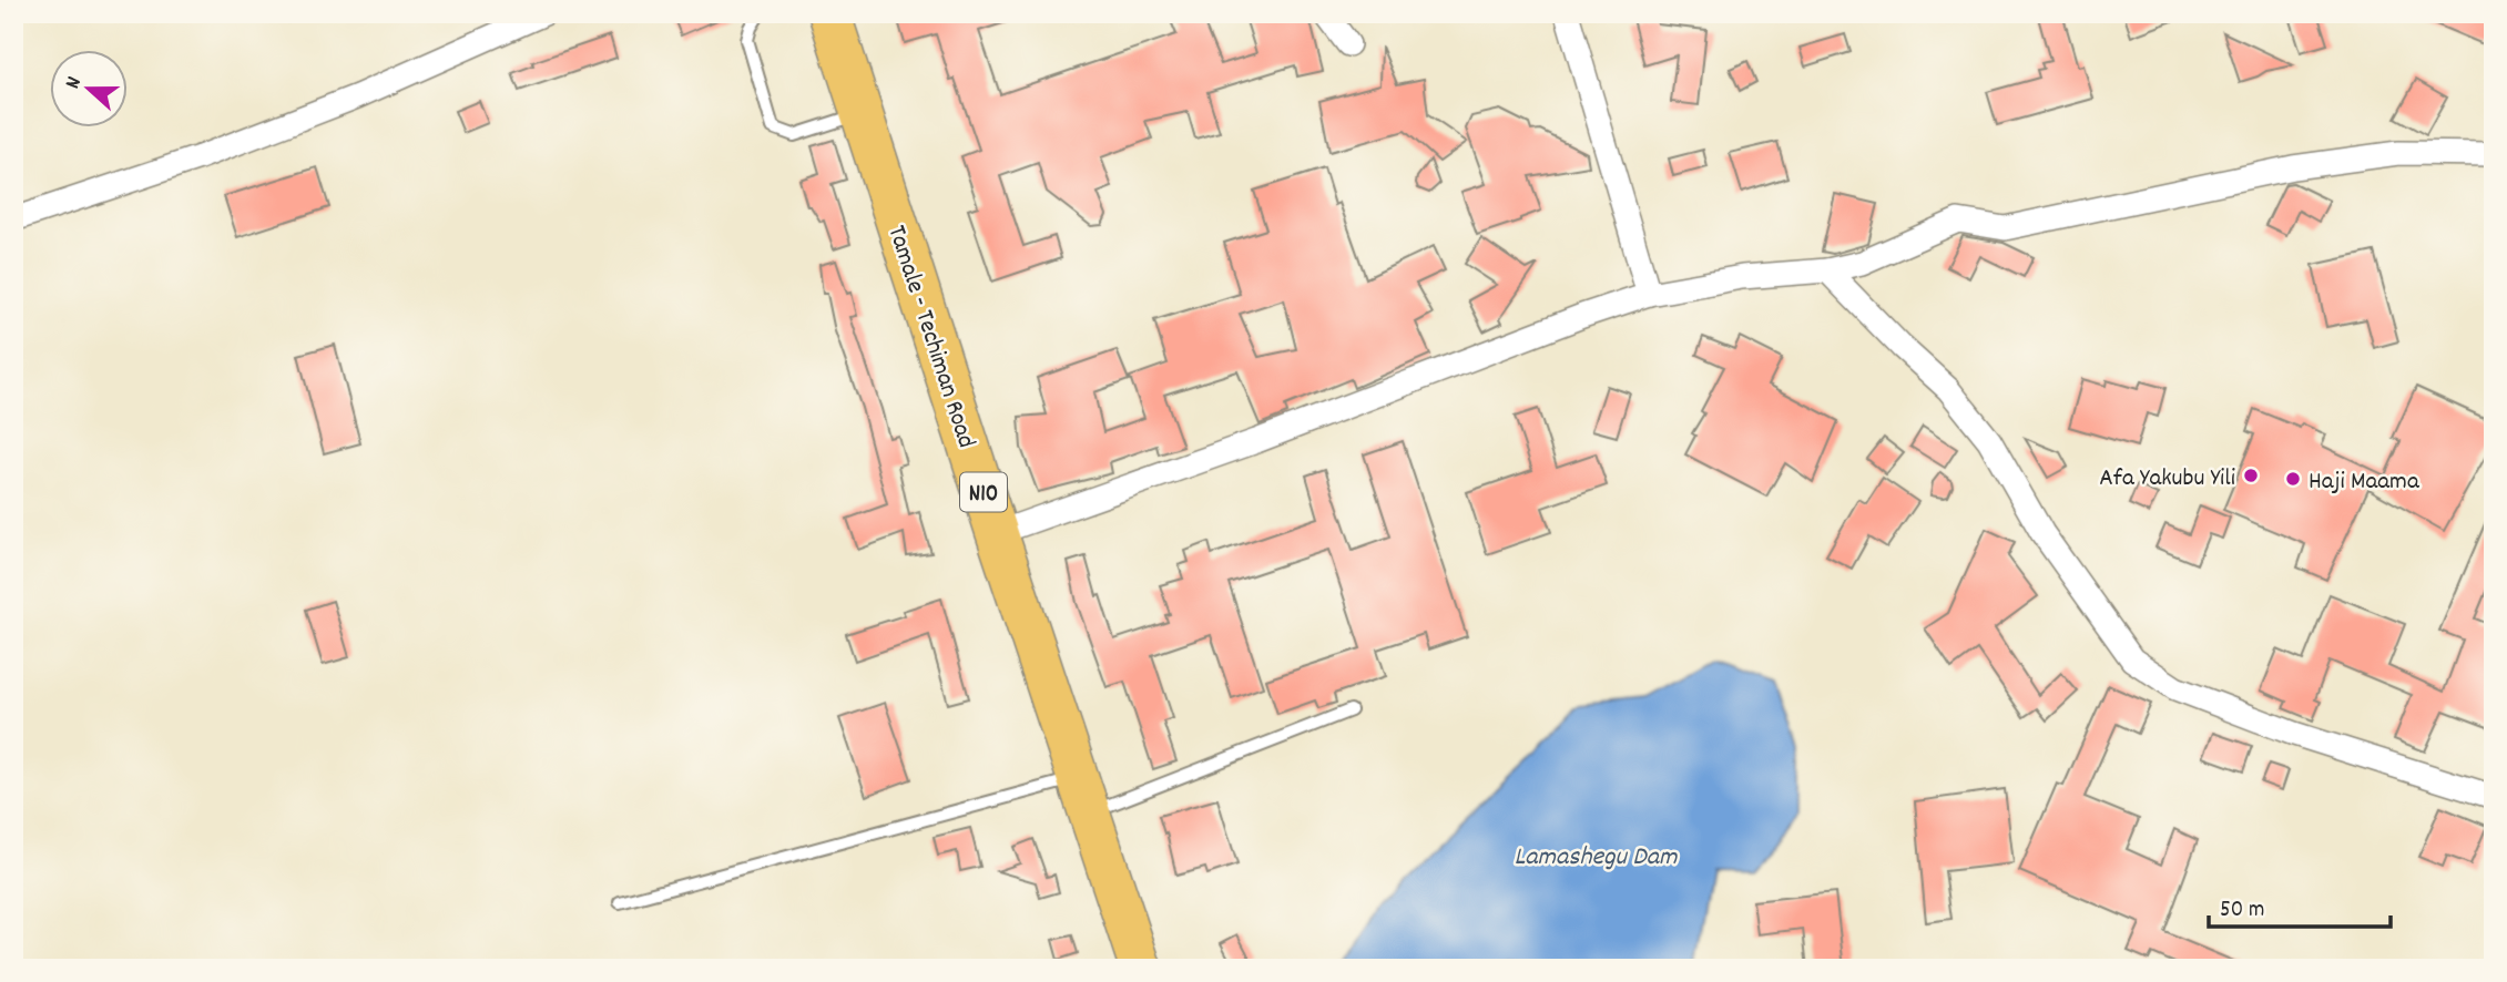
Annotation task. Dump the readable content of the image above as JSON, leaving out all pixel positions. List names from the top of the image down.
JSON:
{
  "streets": {
    "highway": ["Tamale - Techiman Road", "N10"]
  },
  "water": ["Lamashegu Dam"],
  "places": ["Afa Yakubu Yili", "Haji Maama"],
  "scale_bar": "50 m",
  "north": "left"
}
